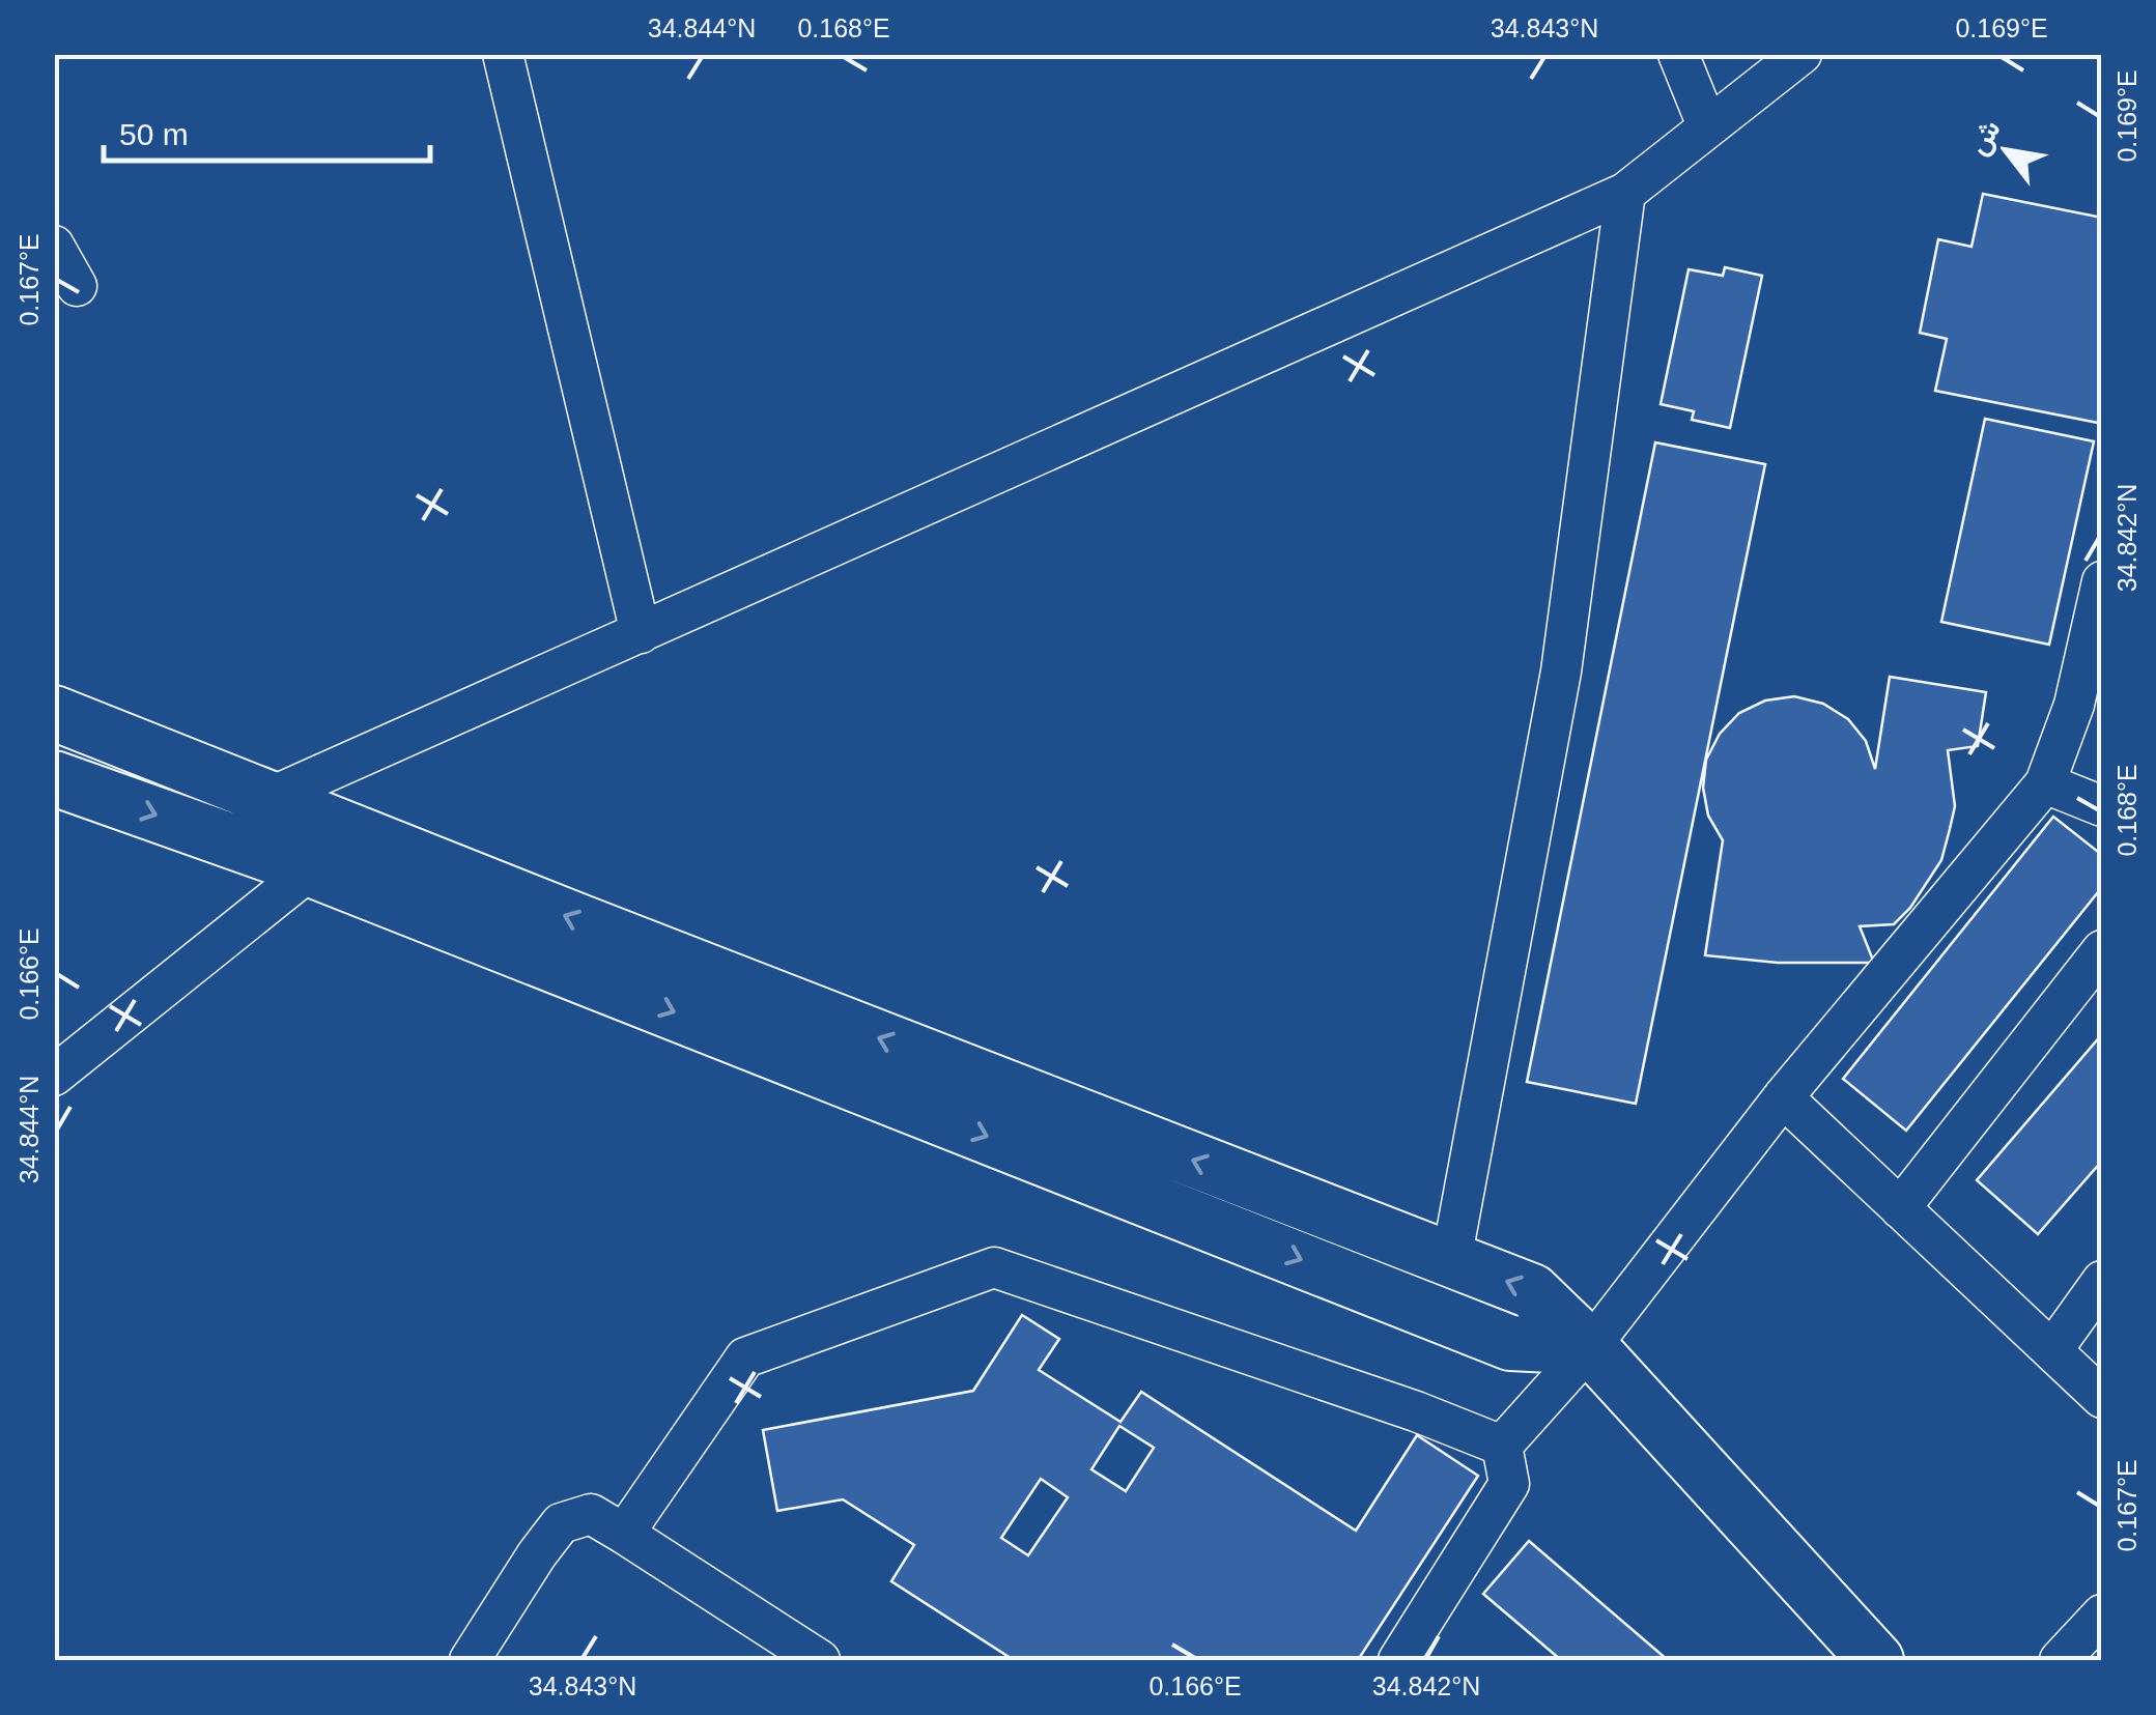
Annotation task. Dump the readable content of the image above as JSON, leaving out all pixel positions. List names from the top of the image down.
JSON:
{
  "scale_bar": "50 m",
  "north": "top left",
  "coordinates": [
    "34.844°N",
    "0.168°E",
    "34.843°N",
    "0.169°E",
    "0.167°E",
    "34.842°N",
    "0.166°E"
  ]
}
